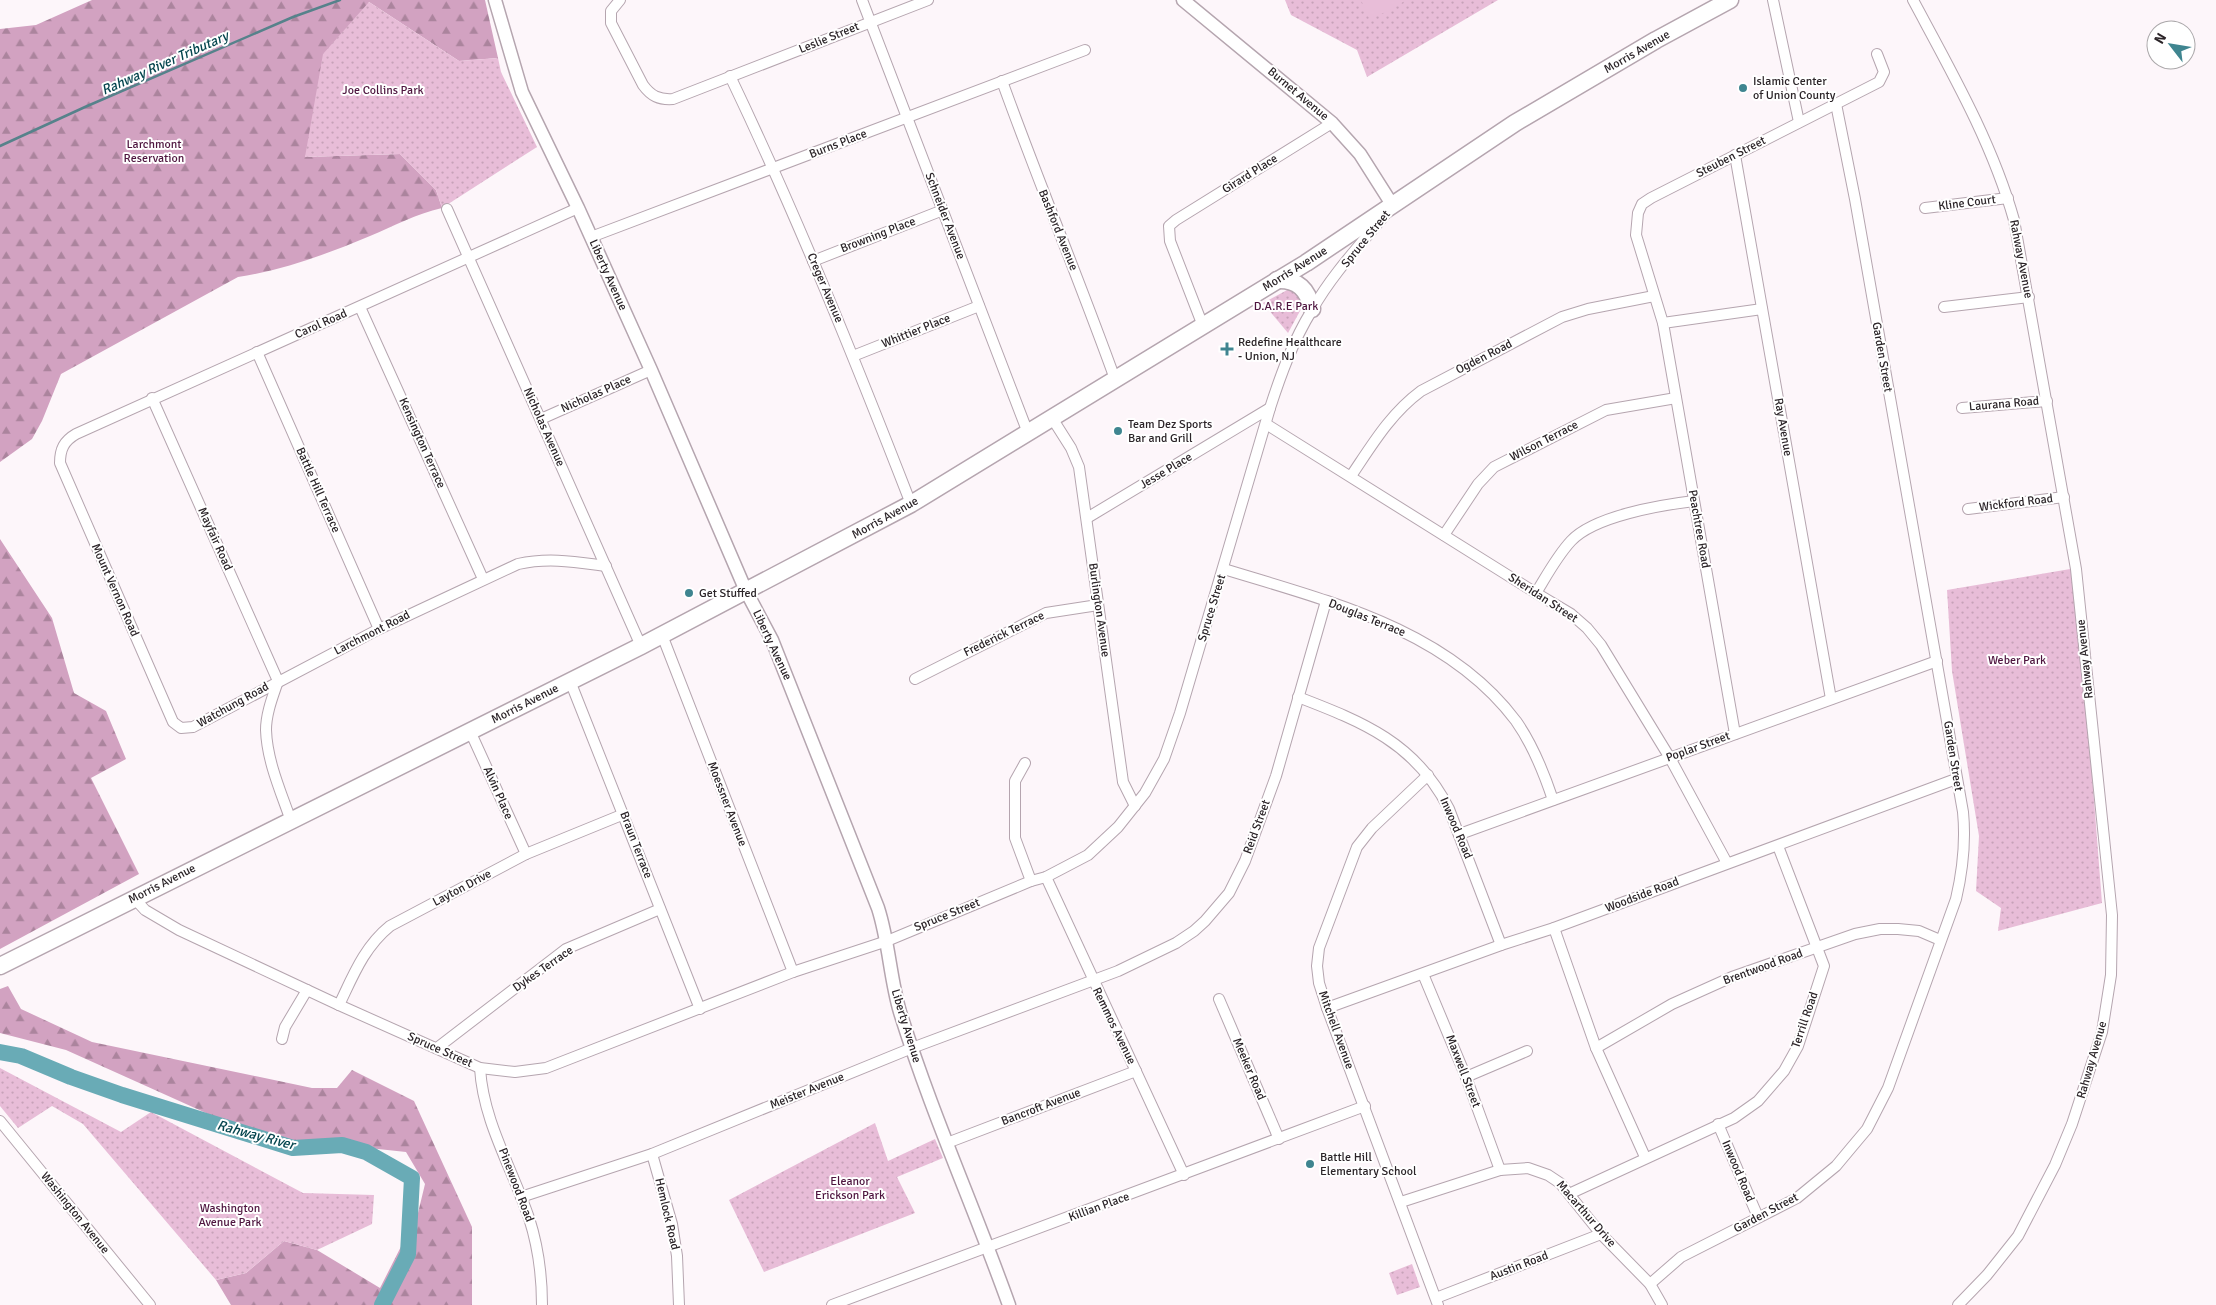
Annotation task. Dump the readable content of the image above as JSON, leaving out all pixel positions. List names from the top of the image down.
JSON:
{
  "streets": {
    "main road": ["Morris Avenue"],
    "street": [
      "Leslie Street",
      "Burnet Avenue",
      "Burns Place",
      "Steuben Street",
      "Girard Place",
      "Kline Court",
      "Schneider Avenue",
      "Bashford Avenue",
      "Browning Place",
      "Spruce Street",
      "Rahway Avenue",
      "Liberty Avenue",
      "Creger Avenue",
      "Carol Road",
      "Whittier Place",
      "Ogden Road",
      "Garden Street",
      "Nicholas Place",
      "Laurana Road",
      "Nicholas Avenue",
      "Ray Avenue",
      "Wilson Terrace",
      "Kensington Terrace",
      "Jesse Place",
      "Battle Hill Terrace",
      "Wickford Road",
      "Peachtree Road",
      "Mayfair Road",
      "Mount Vernon Road",
      "Sheridan Street",
      "Burlington Avenue",
      "Douglas Terrace",
      "Larchmont Road",
      "Frederick Terrace",
      "Watchung Road",
      "Poplar Street",
      "Alvin Place",
      "Moessner Avenue",
      "Reid Street",
      "Inwood Road",
      "Braun Terrace",
      "Layton Drive",
      "Woodside Road",
      "Brentwood Road",
      "Dykes Terrace",
      "Terrill Road",
      "Remmos Avenue",
      "Mitchell Avenue",
      "Meeker Road",
      "Maxwell Street",
      "Meister Avenue",
      "Bancroft Avenue",
      "Pinewood Road",
      "Killian Place",
      "Washington Avenue",
      "Hemlock Road",
      "Macarthur Drive",
      "Austin Road"
    ]
  },
  "crossings": [
    ["Leslie Street", "Schneider Avenue"],
    ["Leslie Street", "Creger Avenue"],
    ["Morris Avenue", "Burnet Avenue"],
    ["Morris Avenue", "Girard Place"],
    ["Morris Avenue", "Schneider Avenue"],
    ["Morris Avenue", "Bashford Avenue"],
    ["Morris Avenue", "Spruce Street"],
    ["Morris Avenue", "Liberty Avenue"],
    ["Morris Avenue", "Creger Avenue"],
    ["Morris Avenue", "Nicholas Avenue"],
    ["Morris Avenue", "Burlington Avenue"],
    ["Morris Avenue", "Alvin Place"],
    ["Morris Avenue", "Moessner Avenue"],
    ["Morris Avenue", "Braun Terrace"],
    ["Burnet Avenue", "Girard Place"],
    ["Burnet Avenue", "Spruce Street"],
    ["Burns Place", "Schneider Avenue"],
    ["Burns Place", "Bashford Avenue"],
    ["Burns Place", "Liberty Avenue"],
    ["Burns Place", "Creger Avenue"],
    ["Steuben Street", "Ogden Road"],
    ["Steuben Street", "Garden Street"],
    ["Steuben Street", "Ray Avenue"],
    ["Steuben Street", "Peachtree Road"],
    ["Kline Court", "Rahway Avenue"],
    ["Schneider Avenue", "Browning Place"],
    ["Schneider Avenue", "Whittier Place"],
    ["Browning Place", "Creger Avenue"],
    ["Spruce Street", "Liberty Avenue"],
    ["Spruce Street", "Jesse Place"],
    ["Spruce Street", "Sheridan Street"],
    ["Spruce Street", "Burlington Avenue"],
    ["Spruce Street", "Douglas Terrace"],
    ["Spruce Street", "Moessner Avenue"],
    ["Spruce Street", "Braun Terrace"],
    ["Spruce Street", "Layton Drive"],
    ["Spruce Street", "Dykes Terrace"],
    ["Spruce Street", "Remmos Avenue"],
    ["Spruce Street", "Pinewood Road"],
    ["Rahway Avenue", "Laurana Road"],
    ["Rahway Avenue", "Wickford Road"],
    ["Liberty Avenue", "Carol Road"],
    ["Liberty Avenue", "Nicholas Place"],
    ["Liberty Avenue", "Meister Avenue"],
    ["Liberty Avenue", "Bancroft Avenue"],
    ["Liberty Avenue", "Killian Place"],
    ["Creger Avenue", "Whittier Place"],
    ["Carol Road", "Nicholas Avenue"],
    ["Carol Road", "Kensington Terrace"],
    ["Carol Road", "Battle Hill Terrace"],
    ["Carol Road", "Mayfair Road"],
    ["Carol Road", "Mount Vernon Road"],
    ["Ogden Road", "Peachtree Road"],
    ["Ogden Road", "Sheridan Street"],
    ["Garden Street", "Poplar Street"],
    ["Garden Street", "Inwood Road"],
    ["Garden Street", "Woodside Road"],
    ["Garden Street", "Brentwood Road"],
    ["Garden Street", "Macarthur Drive"],
    ["Nicholas Place", "Nicholas Avenue"],
    ["Nicholas Avenue", "Larchmont Road"],
    ["Ray Avenue", "Poplar Street"],
    ["Wilson Terrace", "Peachtree Road"],
    ["Wilson Terrace", "Sheridan Street"],
    ["Kensington Terrace", "Larchmont Road"],
    ["Jesse Place", "Burlington Avenue"],
    ["Battle Hill Terrace", "Larchmont Road"],
    ["Peachtree Road", "Poplar Street"],
    ["Mayfair Road", "Larchmont Road"],
    ["Mayfair Road", "Watchung Road"],
    ["Mount Vernon Road", "Watchung Road"],
    ["Sheridan Street", "Poplar Street"],
    ["Sheridan Street", "Woodside Road"],
    ["Burlington Avenue", "Frederick Terrace"],
    ["Douglas Terrace", "Poplar Street"],
    ["Douglas Terrace", "Reid Street"],
    ["Larchmont Road", "Watchung Road"],
    ["Poplar Street", "Inwood Road"],
    ["Alvin Place", "Layton Drive"],
    ["Reid Street", "Inwood Road"],
    ["Reid Street", "Remmos Avenue"],
    ["Reid Street", "Meister Avenue"],
    ["Inwood Road", "Woodside Road"],
    ["Inwood Road", "Terrill Road"],
    ["Inwood Road", "Mitchell Avenue"],
    ["Braun Terrace", "Layton Drive"],
    ["Braun Terrace", "Dykes Terrace"],
    ["Woodside Road", "Terrill Road"],
    ["Woodside Road", "Mitchell Avenue"],
    ["Woodside Road", "Maxwell Street"],
    ["Brentwood Road", "Terrill Road"],
    ["Terrill Road", "Macarthur Drive"],
    ["Remmos Avenue", "Meister Avenue"],
    ["Remmos Avenue", "Bancroft Avenue"],
    ["Remmos Avenue", "Killian Place"],
    ["Mitchell Avenue", "Killian Place"],
    ["Mitchell Avenue", "Macarthur Drive"],
    ["Mitchell Avenue", "Austin Road"],
    ["Meeker Road", "Killian Place"],
    ["Maxwell Street", "Macarthur Drive"],
    ["Meister Avenue", "Pinewood Road"],
    ["Meister Avenue", "Hemlock Road"],
    ["Macarthur Drive", "Austin Road"]
  ],
  "water": ["Rahway River Tributary", "Rahway River"],
  "parks": [
    "Joe Collins Park",
    "Larchmont Reservation",
    "D.A.R.E Park",
    "Weber Park",
    "Eleanor Erickson Park",
    "Washington Avenue Park"
  ],
  "places": {
    "other": [
      "Islamic Center of Union County",
      "Team Dez Sports Bar and Grill",
      "Get Stuffed",
      "Battle Hill Elementary School"
    ],
    "health": ["Redefine Healthcare - Union, NJ"]
  },
  "north": "top left"
}
